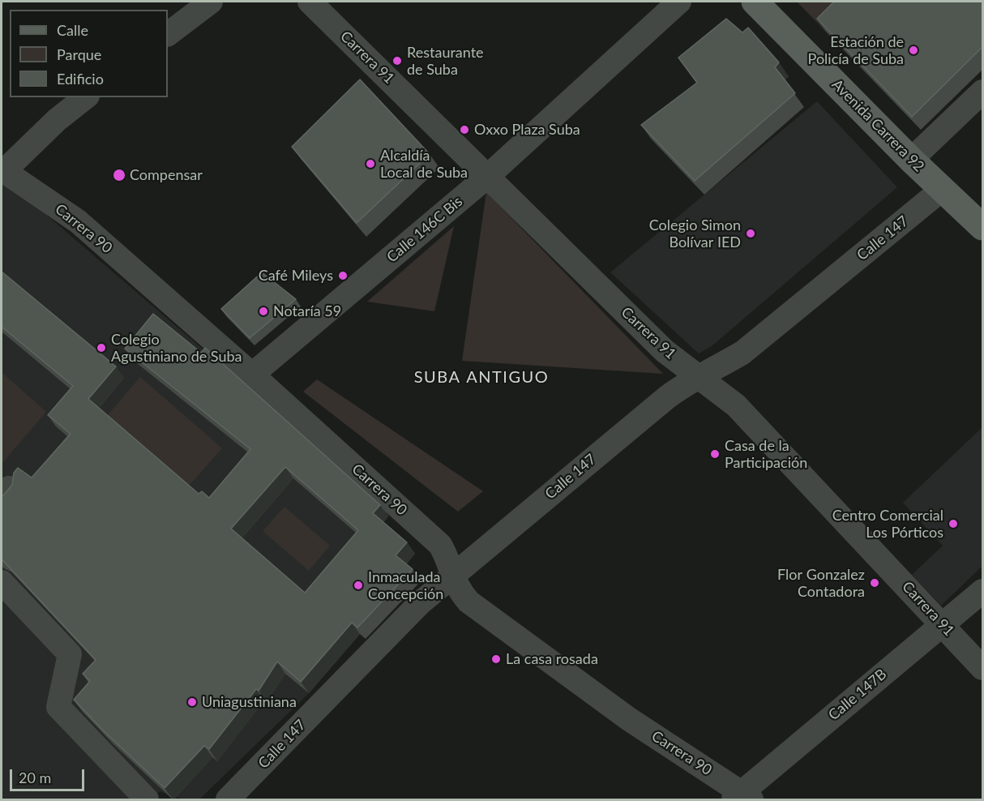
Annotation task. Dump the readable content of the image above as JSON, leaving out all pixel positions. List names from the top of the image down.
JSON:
{
  "streets": {
    "main road": ["Avenida Carrera 92"],
    "street": [
      "Carrera 91",
      "Carrera 90",
      "Calle 146C Bis",
      "Calle 147",
      "Calle 147B"
    ]
  },
  "crossings": [
    ["Carrera 91", "Calle 146C Bis"],
    ["Carrera 91", "Calle 147"],
    ["Carrera 91", "Calle 147B"],
    ["Avenida Carrera 92", "Calle 147"],
    ["Carrera 90", "Calle 146C Bis"],
    ["Carrera 90", "Calle 147"],
    ["Carrera 90", "Calle 147B"]
  ],
  "districts": ["SUBA ANTIGUO"],
  "places": [
    "Estación de Policía de Suba",
    "Restaurante de Suba",
    "Oxxo Plaza Suba",
    "Alcaldía Local de Suba",
    "Compensar",
    "Colegio Simon Bolívar IED",
    "Café Mileys",
    "Notaría 59",
    "Colegio Agustiniano de Suba",
    "Casa de la Participación",
    "Centro Comercial Los Pórticos",
    "Flor Gonzalez Contadora",
    "Inmaculada Concepción",
    "La casa rosada",
    "Uniagustiniana"
  ],
  "legend": ["Calle", "Parque", "Edificio"],
  "scale_bar": "20 m"
}
